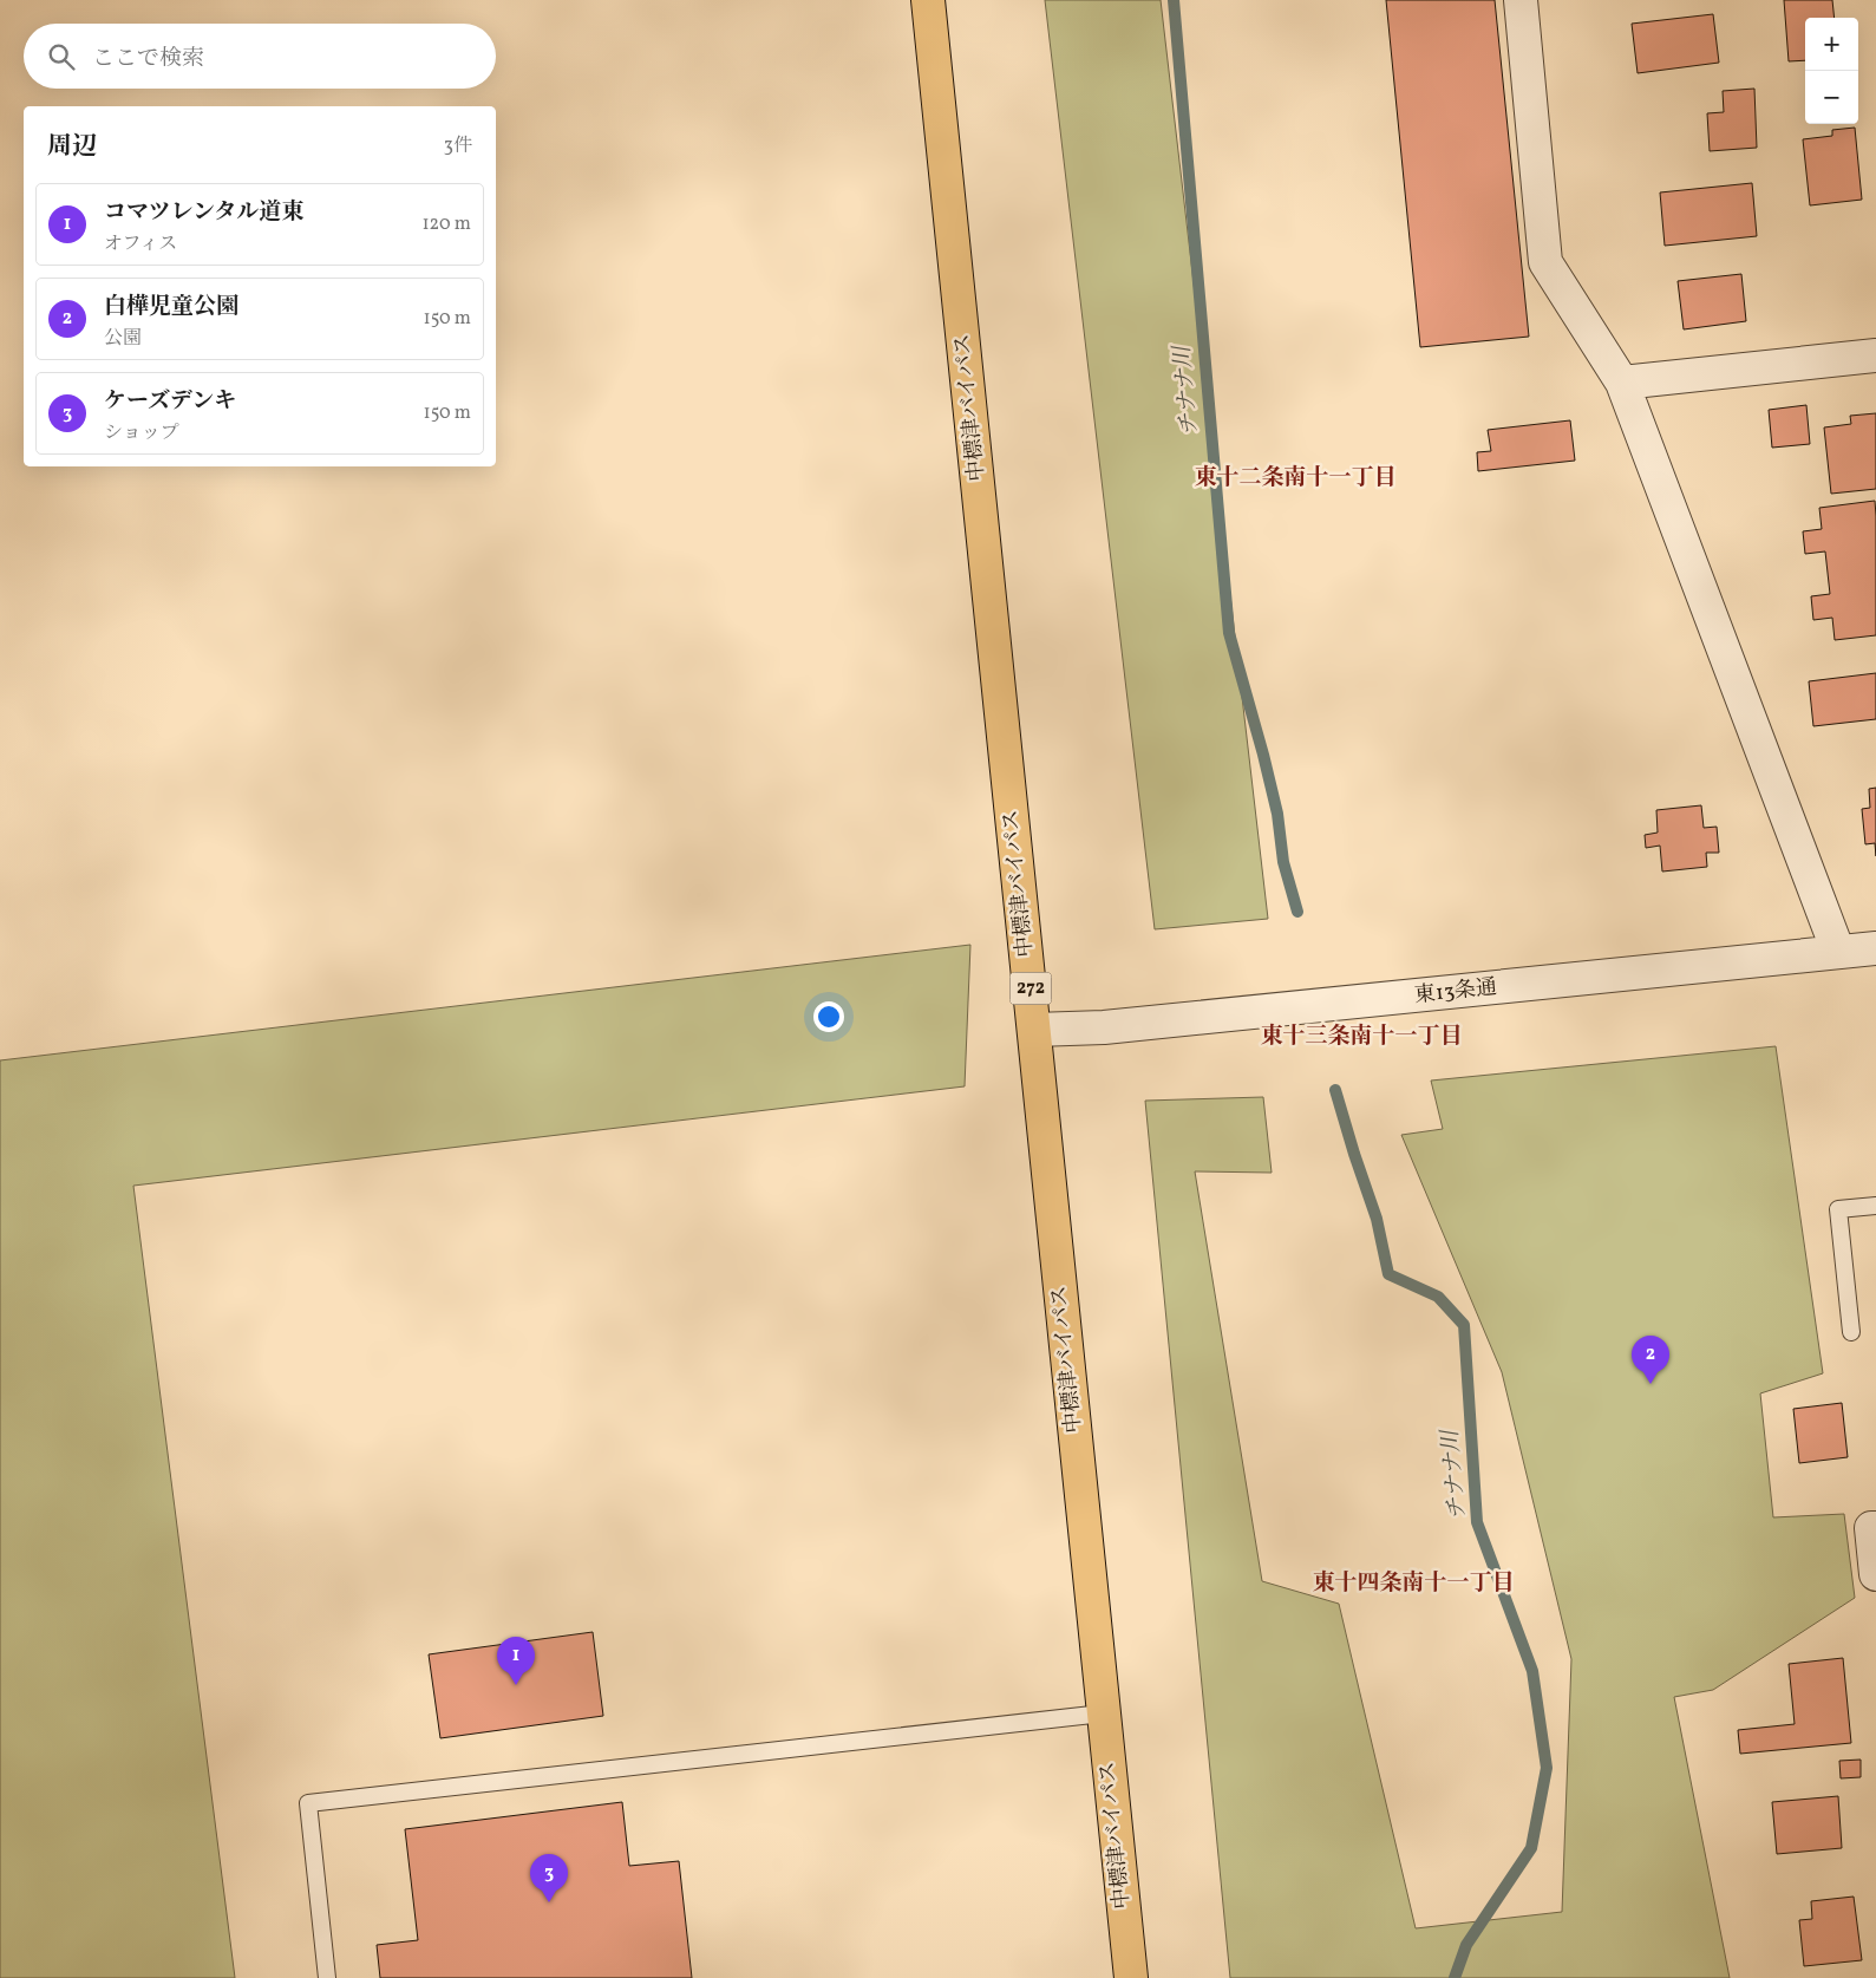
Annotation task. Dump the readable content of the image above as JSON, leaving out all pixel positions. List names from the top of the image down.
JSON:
{
  "streets": {
    "highway": ["中標津バイパス", "272"],
    "street": ["東13条通"]
  },
  "crossings": [
    ["中標津バイパス", "東13条通"]
  ],
  "districts": ["東十二条南十一丁目", "東十三条南十一丁目", "東十四条南十一丁目"],
  "water": ["チナナ川"],
  "page": {
    "map_buttons": ["+", "−"],
    "search": "ここで検索",
    "heading": ["周辺", "3件"],
    "list": [
      {
        "mark": "1",
        "name": "コマツレンタル道東",
        "note": "オフィス",
        "value": "120 m"
      },
      {
        "mark": "2",
        "name": "白樺児童公園",
        "note": "公園",
        "value": "150 m"
      },
      {
        "mark": "3",
        "name": "ケーズデンキ",
        "note": "ショップ",
        "value": "150 m"
      }
    ],
    "pins": ["2", "1", "3"]
  }
}
